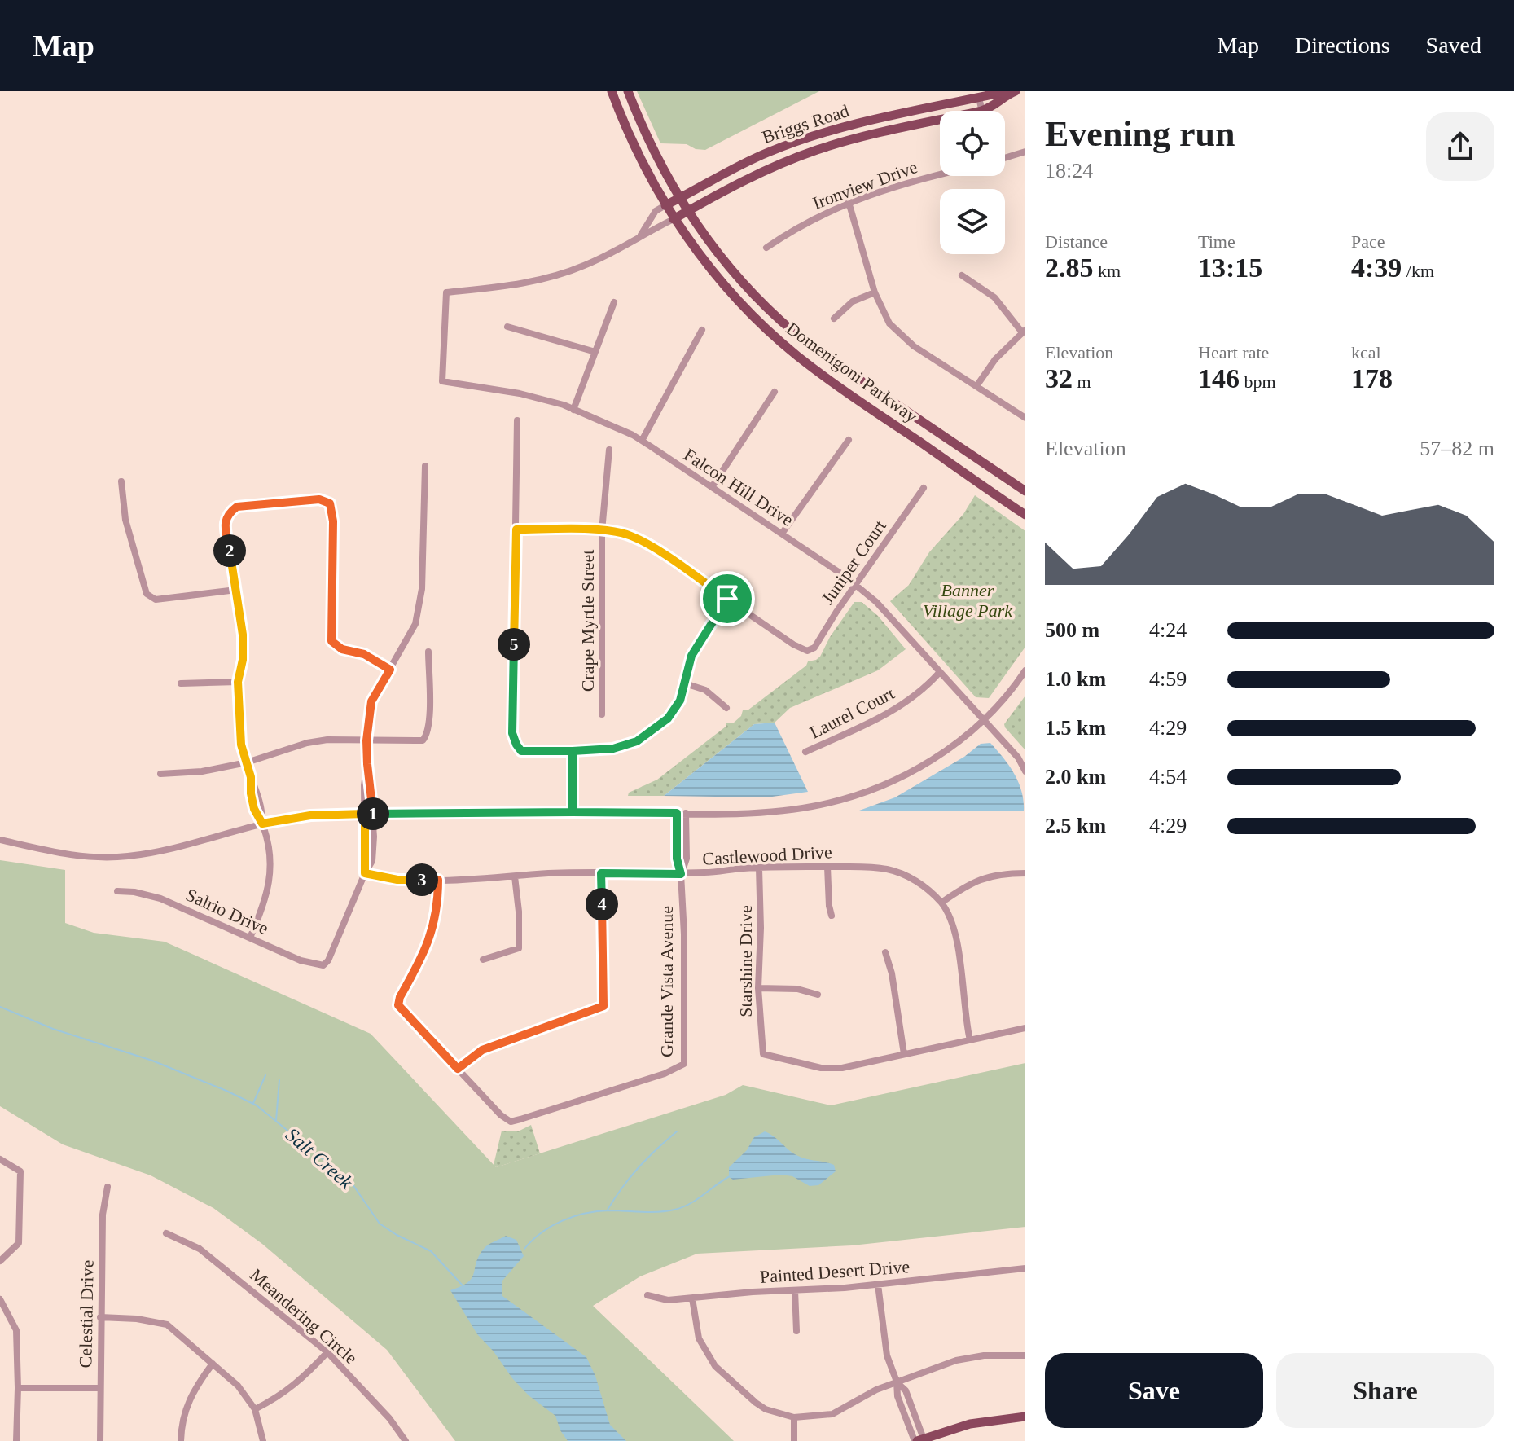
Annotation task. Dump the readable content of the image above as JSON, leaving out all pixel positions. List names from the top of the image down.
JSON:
{
  "streets": {
    "main road": ["Briggs Road", "Domenigoni Parkway"],
    "street": [
      "Ironview Drive",
      "Falcon Hill Drive",
      "Juniper Court",
      "Crape Myrtle Street",
      "Laurel Court",
      "Castlewood Drive",
      "Salrio Drive",
      "Starshine Drive",
      "Grande Vista Avenue",
      "Painted Desert Drive",
      "Celestial Drive",
      "Meandering Circle"
    ]
  },
  "crossings": [
    ["Briggs Road", "Domenigoni Parkway"],
    ["Briggs Road", "Falcon Hill Drive"],
    ["Falcon Hill Drive", "Juniper Court"],
    ["Falcon Hill Drive", "Laurel Court"],
    ["Castlewood Drive", "Salrio Drive"],
    ["Castlewood Drive", "Starshine Drive"],
    ["Castlewood Drive", "Grande Vista Avenue"]
  ],
  "water": ["Salt Creek"],
  "parks": ["Banner Village Park"],
  "page": {
    "header": "Map",
    "nav": ["Map", "Directions", "Saved"],
    "heading": ["Evening run", "18:24"],
    "stats": [
      ["Distance", "2.85 km"],
      ["Time", "13:15"],
      ["Pace", "4:39 /km"],
      ["Elevation", "32 m"],
      ["Heart rate", "146 bpm"],
      ["kcal", "178"]
    ],
    "chart": ["Elevation", "57–82 m"],
    "pins": [
      "2",
      "5",
      "1",
      "3",
      "4"
    ],
    "list": [
      {
        "name": "500 m",
        "note": "4:24"
      },
      {
        "name": "1.0 km",
        "note": "4:59"
      },
      {
        "name": "1.5 km",
        "note": "4:29"
      },
      {
        "name": "2.0 km",
        "note": "4:54"
      },
      {
        "name": "2.5 km",
        "note": "4:29"
      }
    ],
    "buttons": ["Save", "Share"]
  }
}
